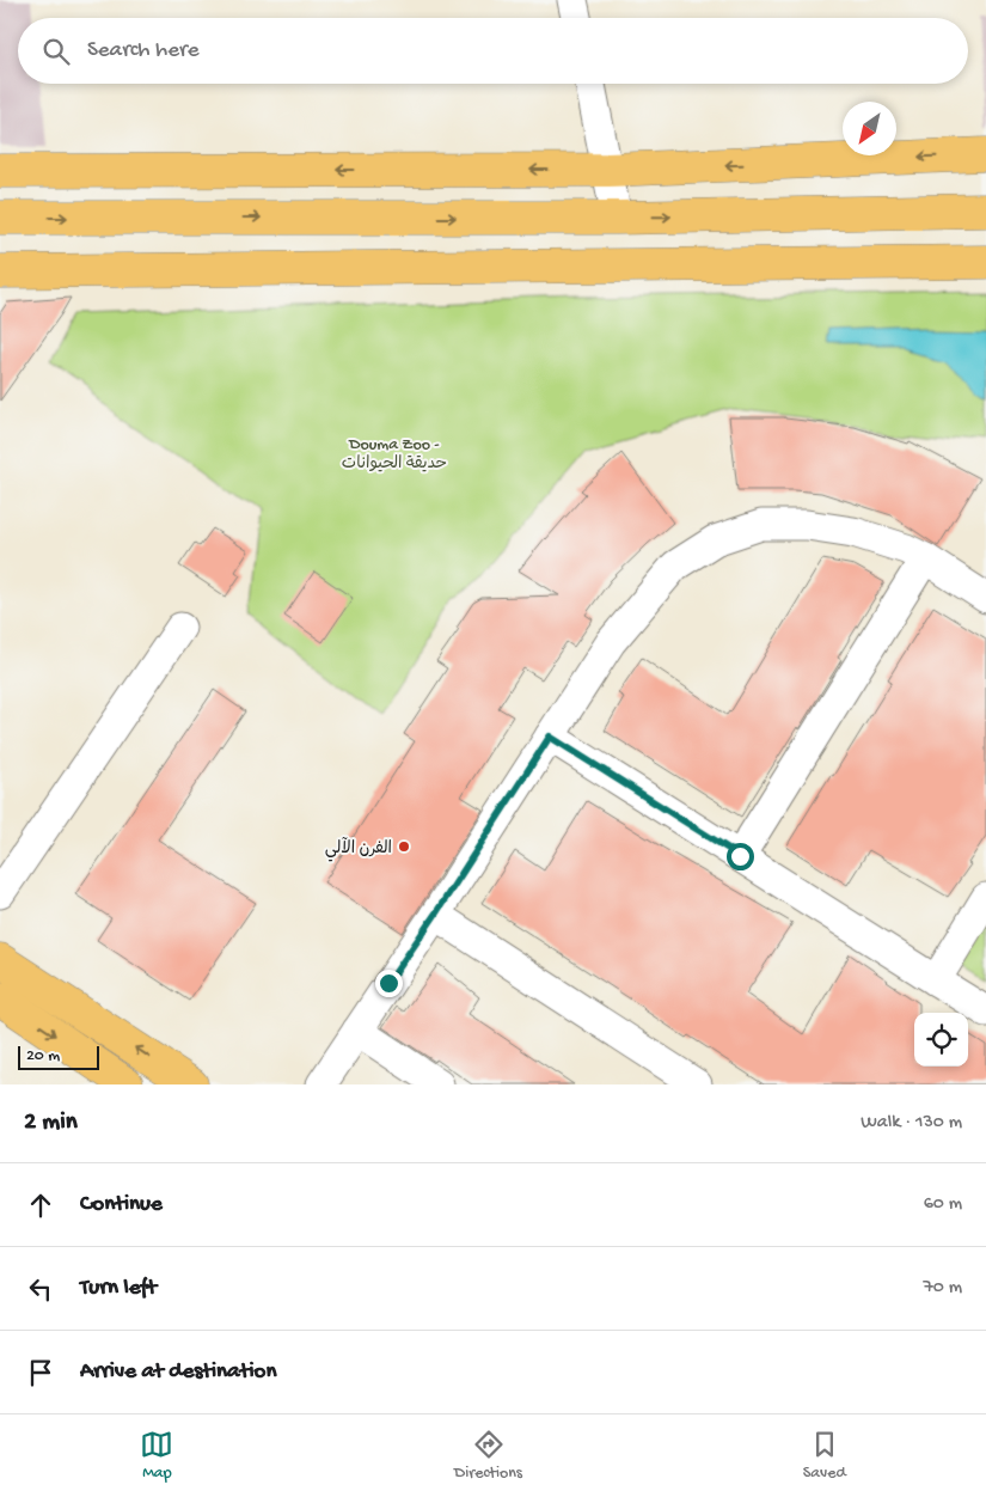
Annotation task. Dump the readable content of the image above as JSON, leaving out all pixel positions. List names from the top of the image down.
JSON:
{
  "parks": ["Douma Zoo - حديقة الحيوانات"],
  "places": ["الفرن الآلي"],
  "scale_bar": "20 m",
  "north": "bottom left",
  "page": {
    "search": "Search here",
    "scale": "20 m",
    "heading": ["2 min", "Walk · 130 m"],
    "list": [
      ["Continue", "60 m"],
      ["Turn left", "70 m"],
      "Arrive at destination"
    ],
    "nav": ["Map", "Directions", "Saved"]
  }
}
